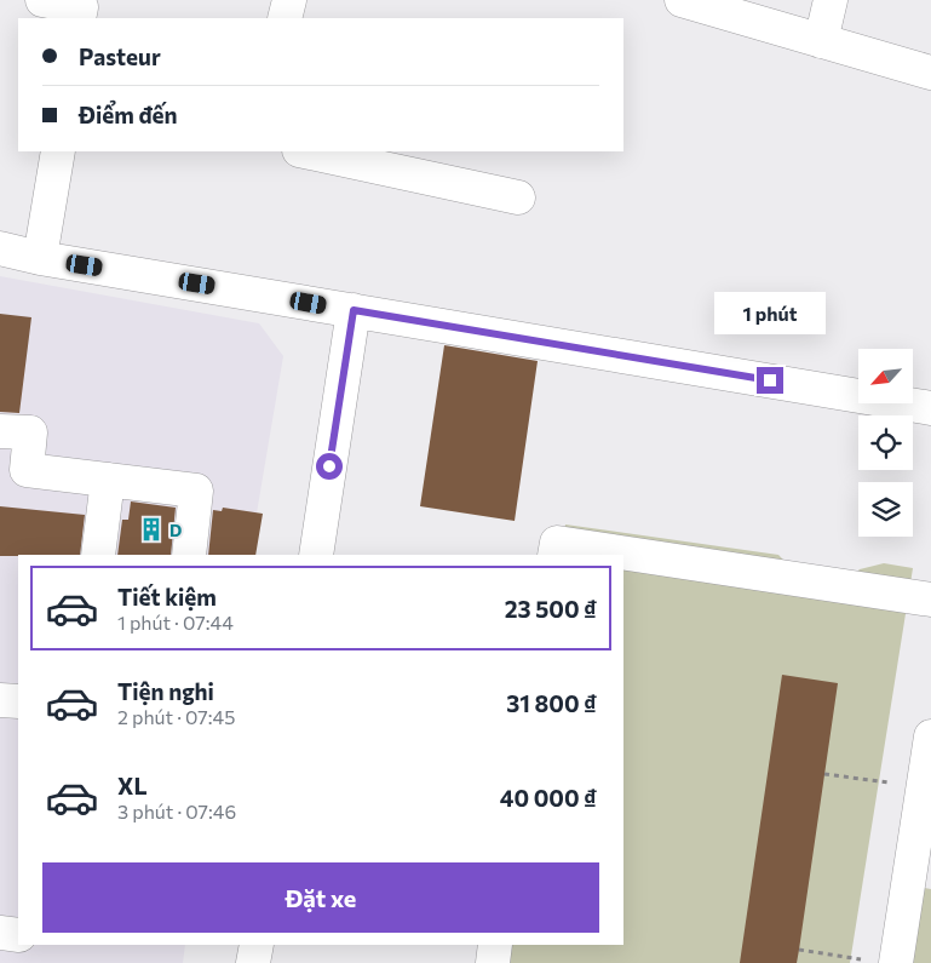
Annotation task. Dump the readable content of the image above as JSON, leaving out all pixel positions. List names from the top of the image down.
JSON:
{
  "places": {
    "building": ["D"]
  },
  "north": "bottom left",
  "page": {
    "banner": ["Pasteur", "Điểm đến"],
    "bubble": "1 phút",
    "list": [
      {
        "name": "Tiết kiệm",
        "note": "1 phút · 07:44",
        "value": "23 500 ₫"
      },
      {
        "name": "Tiện nghi",
        "note": "2 phút · 07:45",
        "value": "31 800 ₫"
      },
      {
        "name": "XL",
        "note": "3 phút · 07:46",
        "value": "40 000 ₫"
      }
    ],
    "buttons": "Đặt xe"
  }
}
